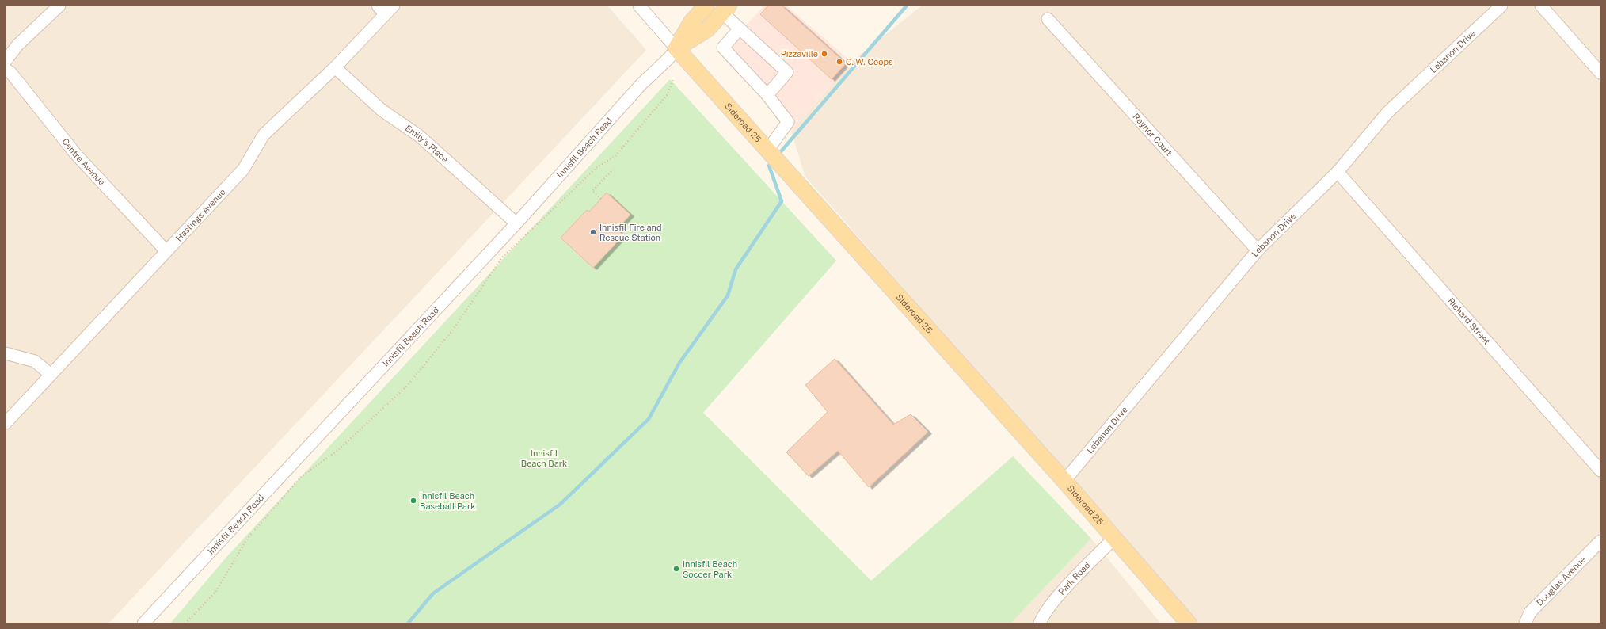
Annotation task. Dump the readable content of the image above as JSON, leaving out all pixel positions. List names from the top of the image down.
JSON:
{
  "streets": {
    "main road": ["Sideroad 25", "Innisfil Beach Road"],
    "street": [
      "Lebanon Drive",
      "Raynor Court",
      "Emily's Place",
      "Centre Avenue",
      "Hastings Avenue",
      "Richard Street",
      "Park Road",
      "Douglas Avenue"
    ]
  },
  "crossings": [
    ["Lebanon Drive", "Sideroad 25"],
    ["Lebanon Drive", "Raynor Court"],
    ["Lebanon Drive", "Richard Street"],
    ["Sideroad 25", "Innisfil Beach Road"],
    ["Sideroad 25", "Park Road"],
    ["Emily's Place", "Innisfil Beach Road"],
    ["Emily's Place", "Hastings Avenue"],
    ["Centre Avenue", "Hastings Avenue"]
  ],
  "parks": ["Innisfil Beach Bark"],
  "places": [
    "Pizzaville",
    "C. W. Coops",
    "Innisfil Fire and Rescue Station",
    "Innisfil Beach Baseball Park",
    "Innisfil Beach Soccer Park"
  ]
}
